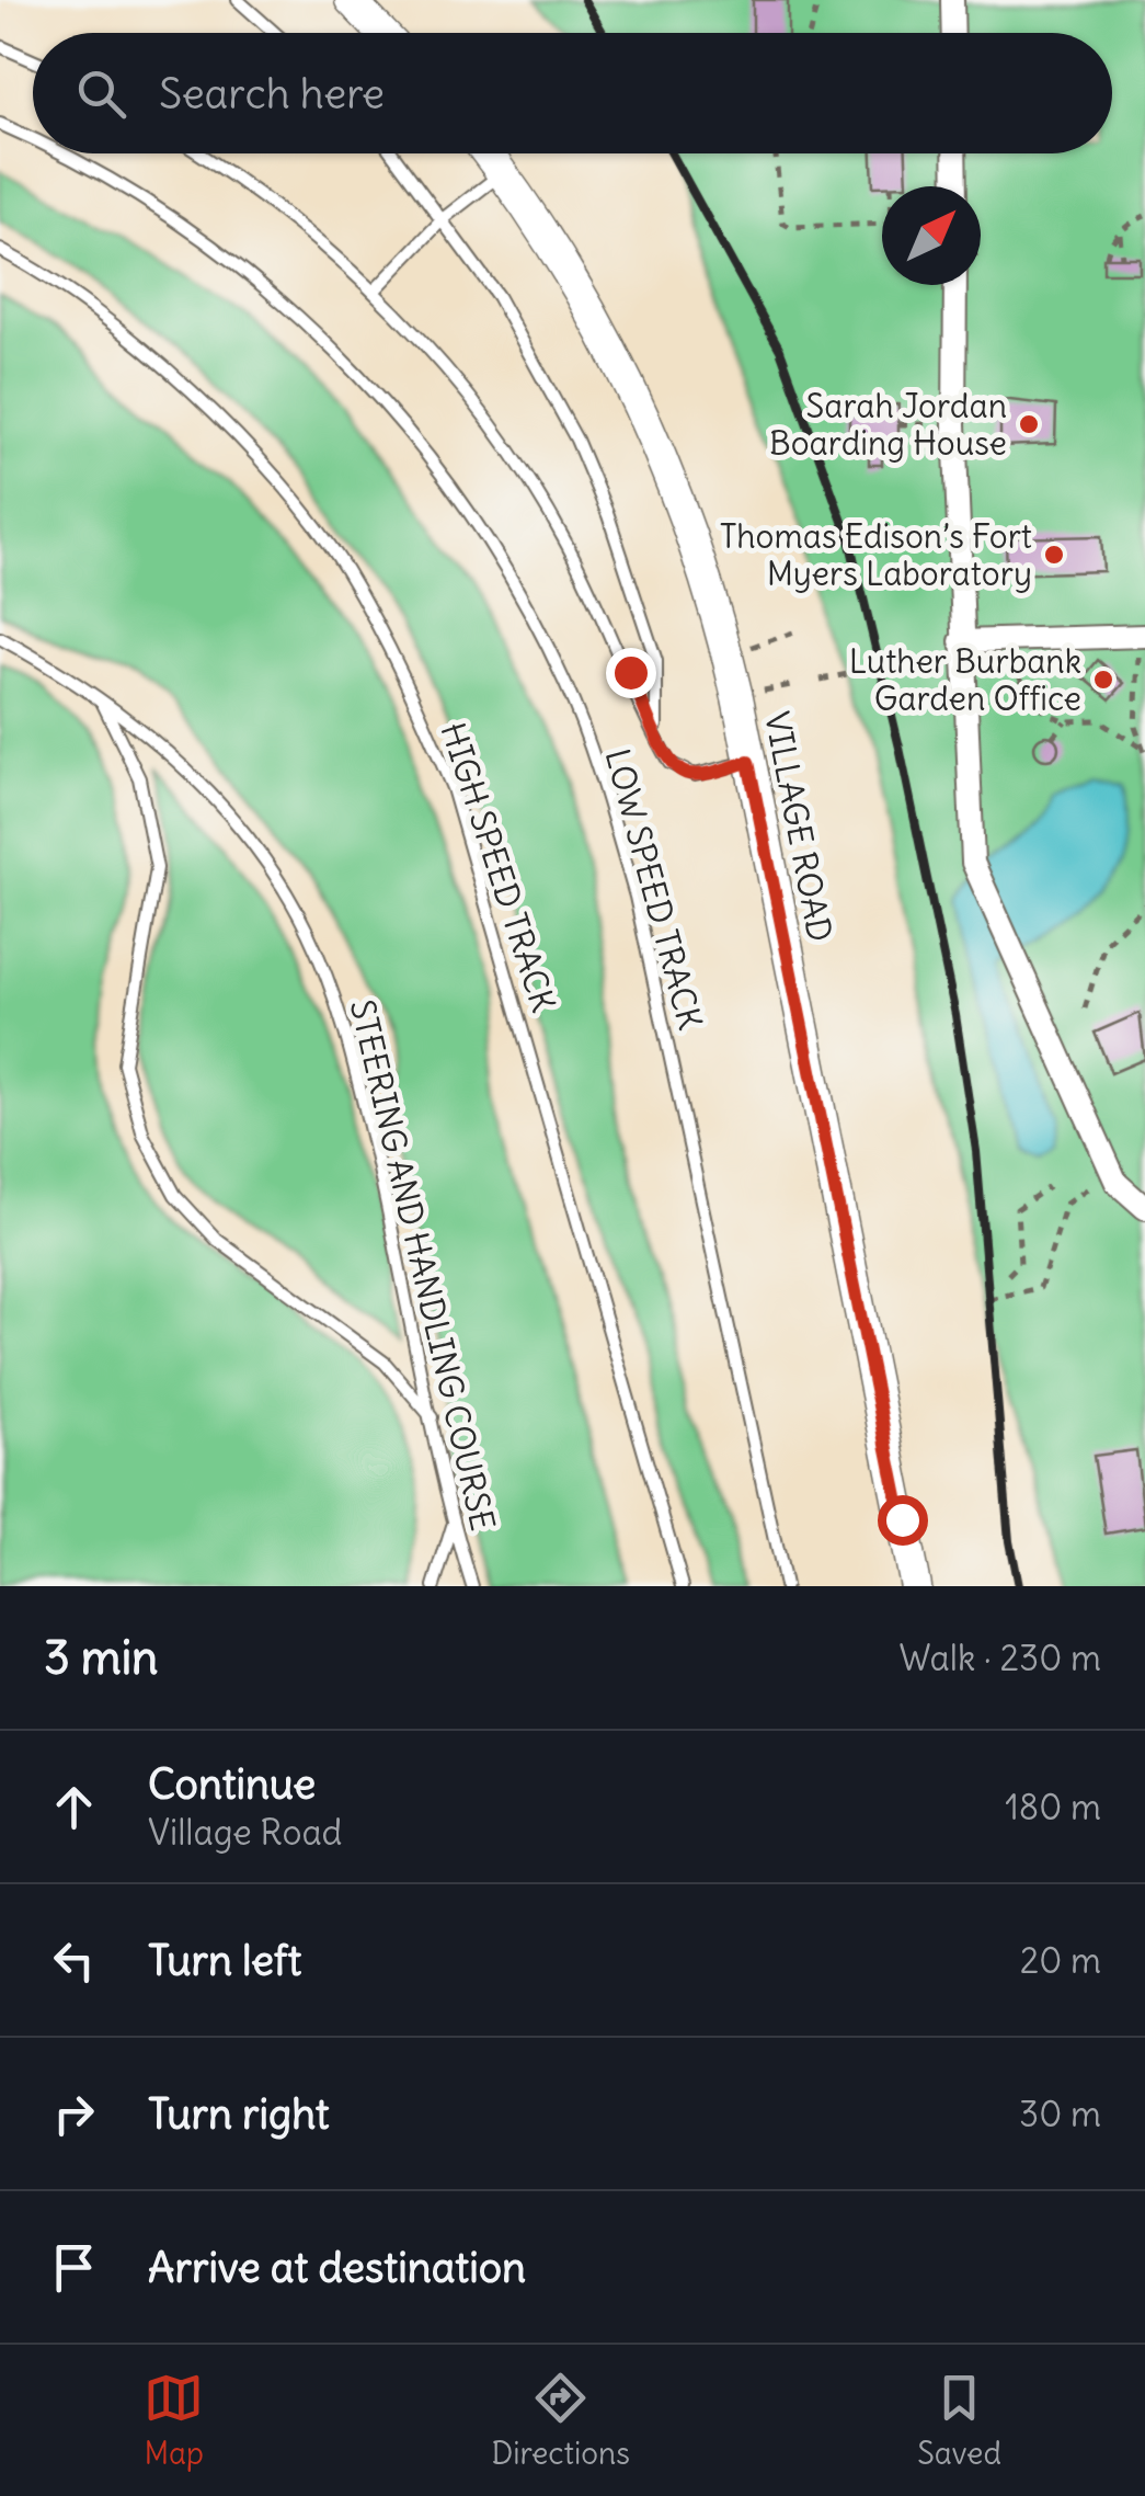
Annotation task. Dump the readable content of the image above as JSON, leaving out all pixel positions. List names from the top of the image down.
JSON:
{
  "streets": {
    "street": ["VILLAGE ROAD"],
    "lane": ["HIGH SPEED TRACK", "LOW SPEED TRACK", "STEERING AND HANDLING COURSE"]
  },
  "places": ["Sarah Jordan Boarding House", "Thomas Edison’s Fort Myers Laboratory", "Luther Burbank Garden Office"],
  "north": "top right",
  "page": {
    "search": "Search here",
    "heading": ["3 min", "Walk · 230 m"],
    "list": [
      ["Continue", "Village Road", "180 m"],
      ["Turn left", "20 m"],
      ["Turn right", "30 m"],
      "Arrive at destination"
    ],
    "nav": ["Map", "Directions", "Saved"]
  }
}
